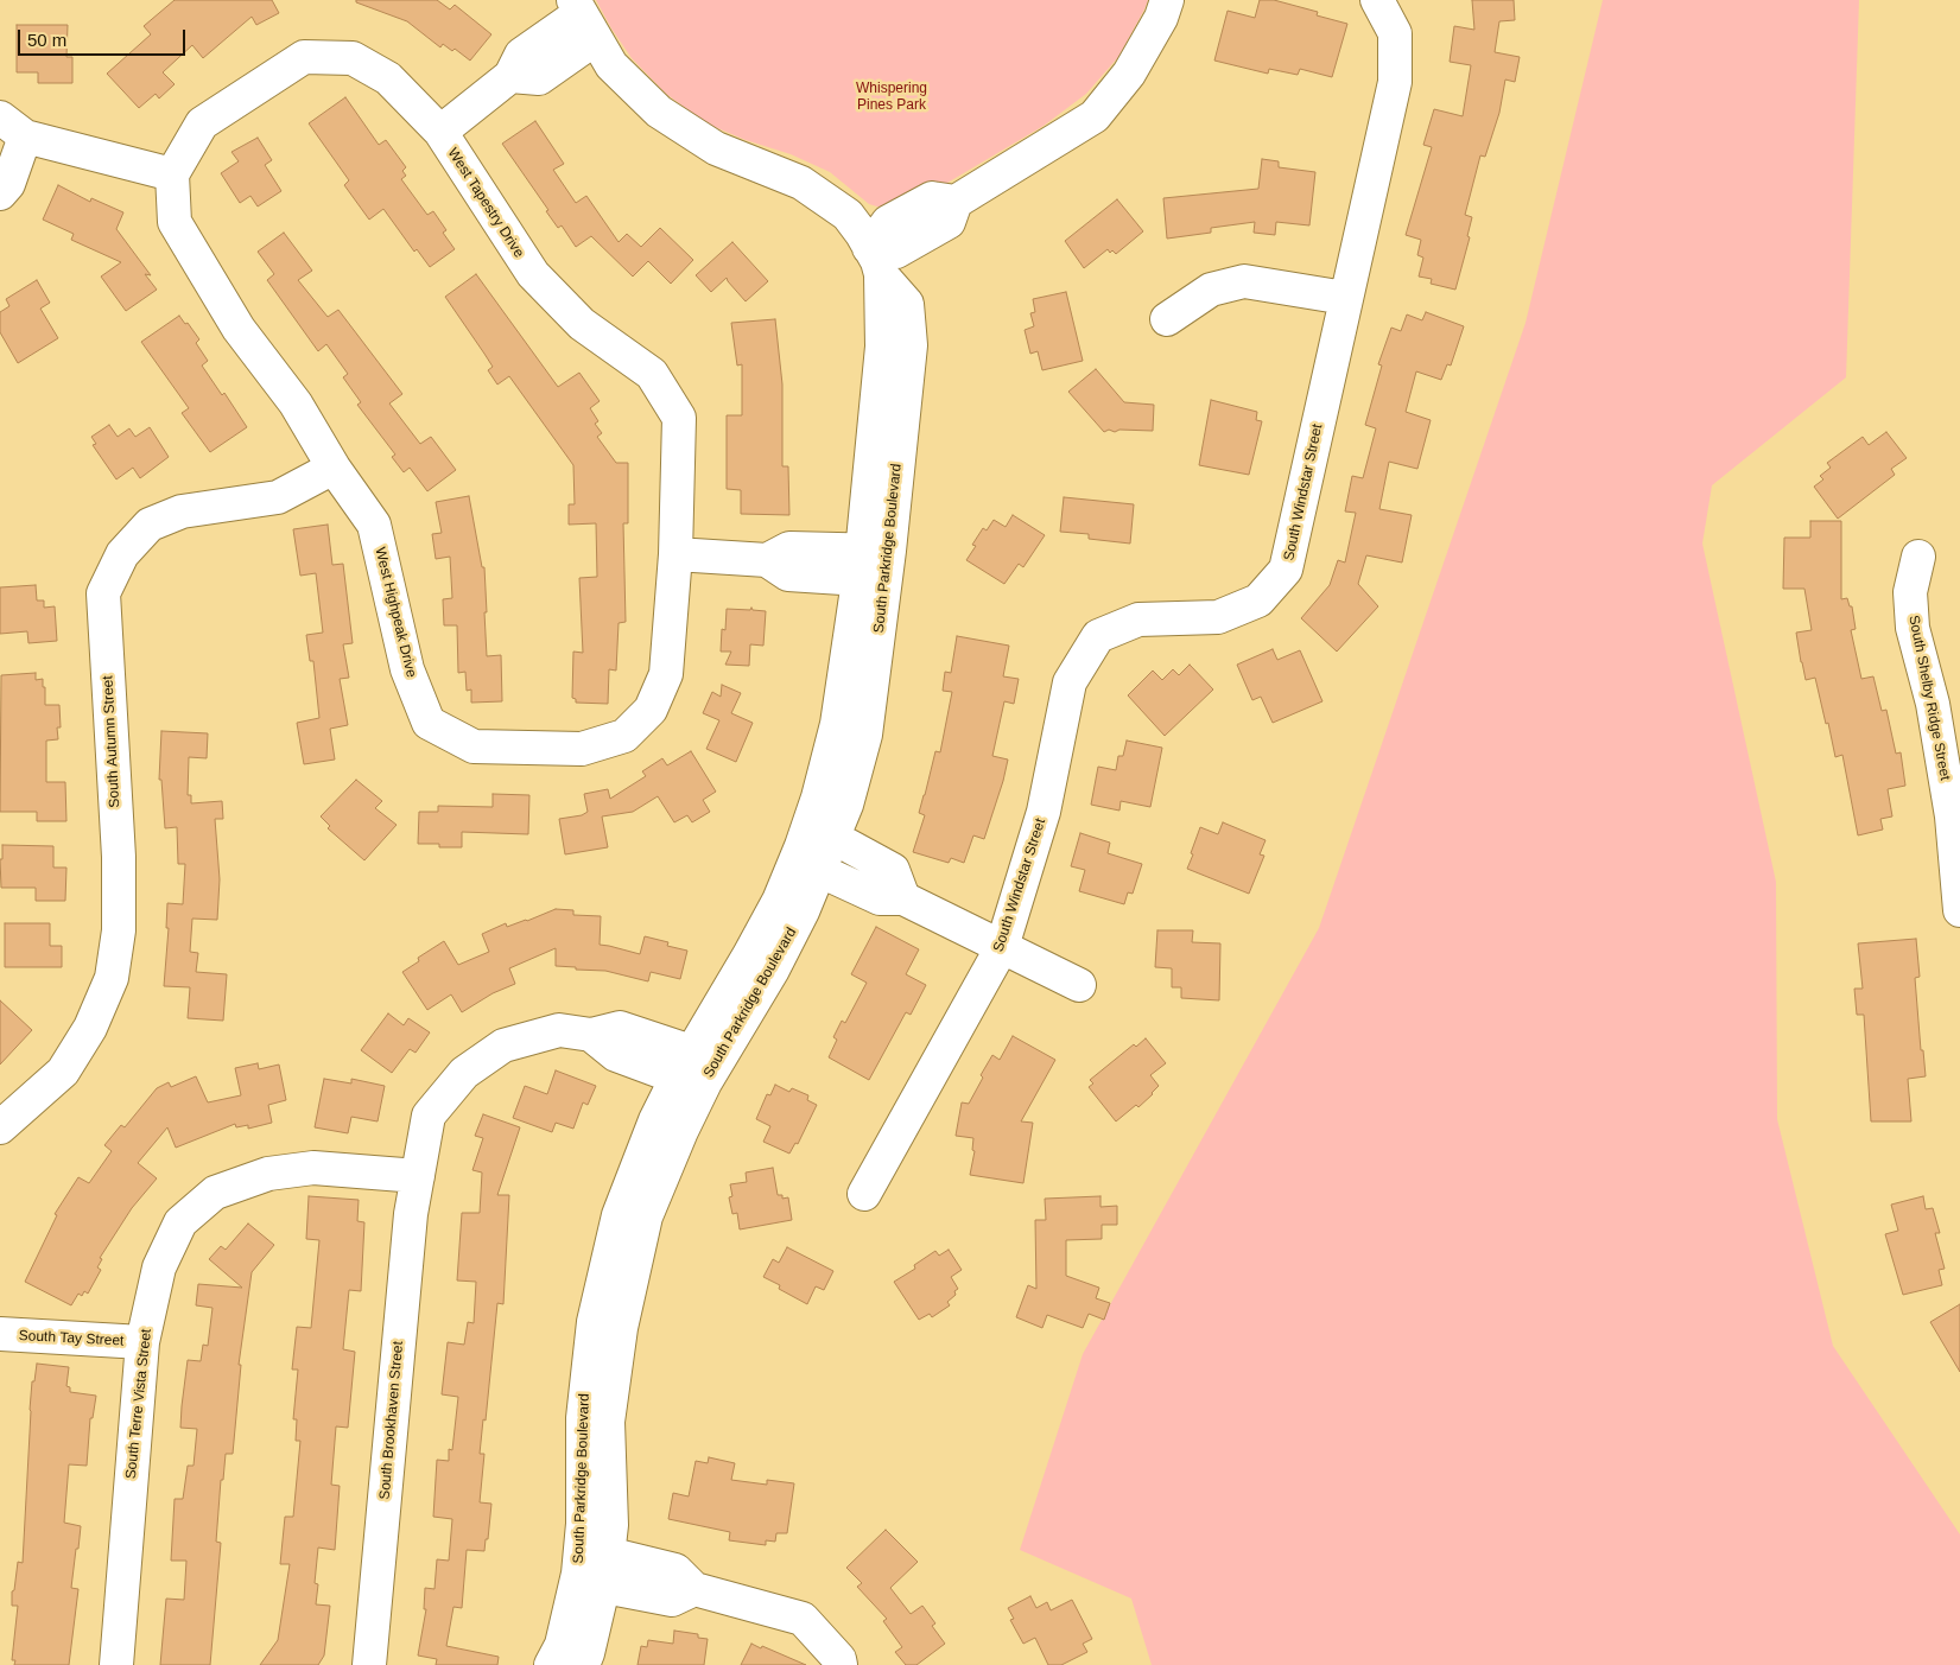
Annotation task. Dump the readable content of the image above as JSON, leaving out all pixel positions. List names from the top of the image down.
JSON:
{
  "streets": {
    "street": [
      "West Tapestry Drive",
      "South Windstar Street",
      "South Parkridge Boulevard",
      "West Highpeak Drive",
      "South Shelby Ridge Street",
      "South Autumn Street",
      "South Tay Street",
      "South Terre Vista Street",
      "South Brookhaven Street"
    ]
  },
  "crossings": [
    ["West Tapestry Drive", "West Highpeak Drive"],
    ["South Parkridge Boulevard", "South Brookhaven Street"],
    ["West Highpeak Drive", "South Autumn Street"],
    ["South Tay Street", "South Terre Vista Street"],
    ["South Terre Vista Street", "South Brookhaven Street"]
  ],
  "parks": ["Whispering Pines Park"],
  "scale_bar": "50 m"
}
